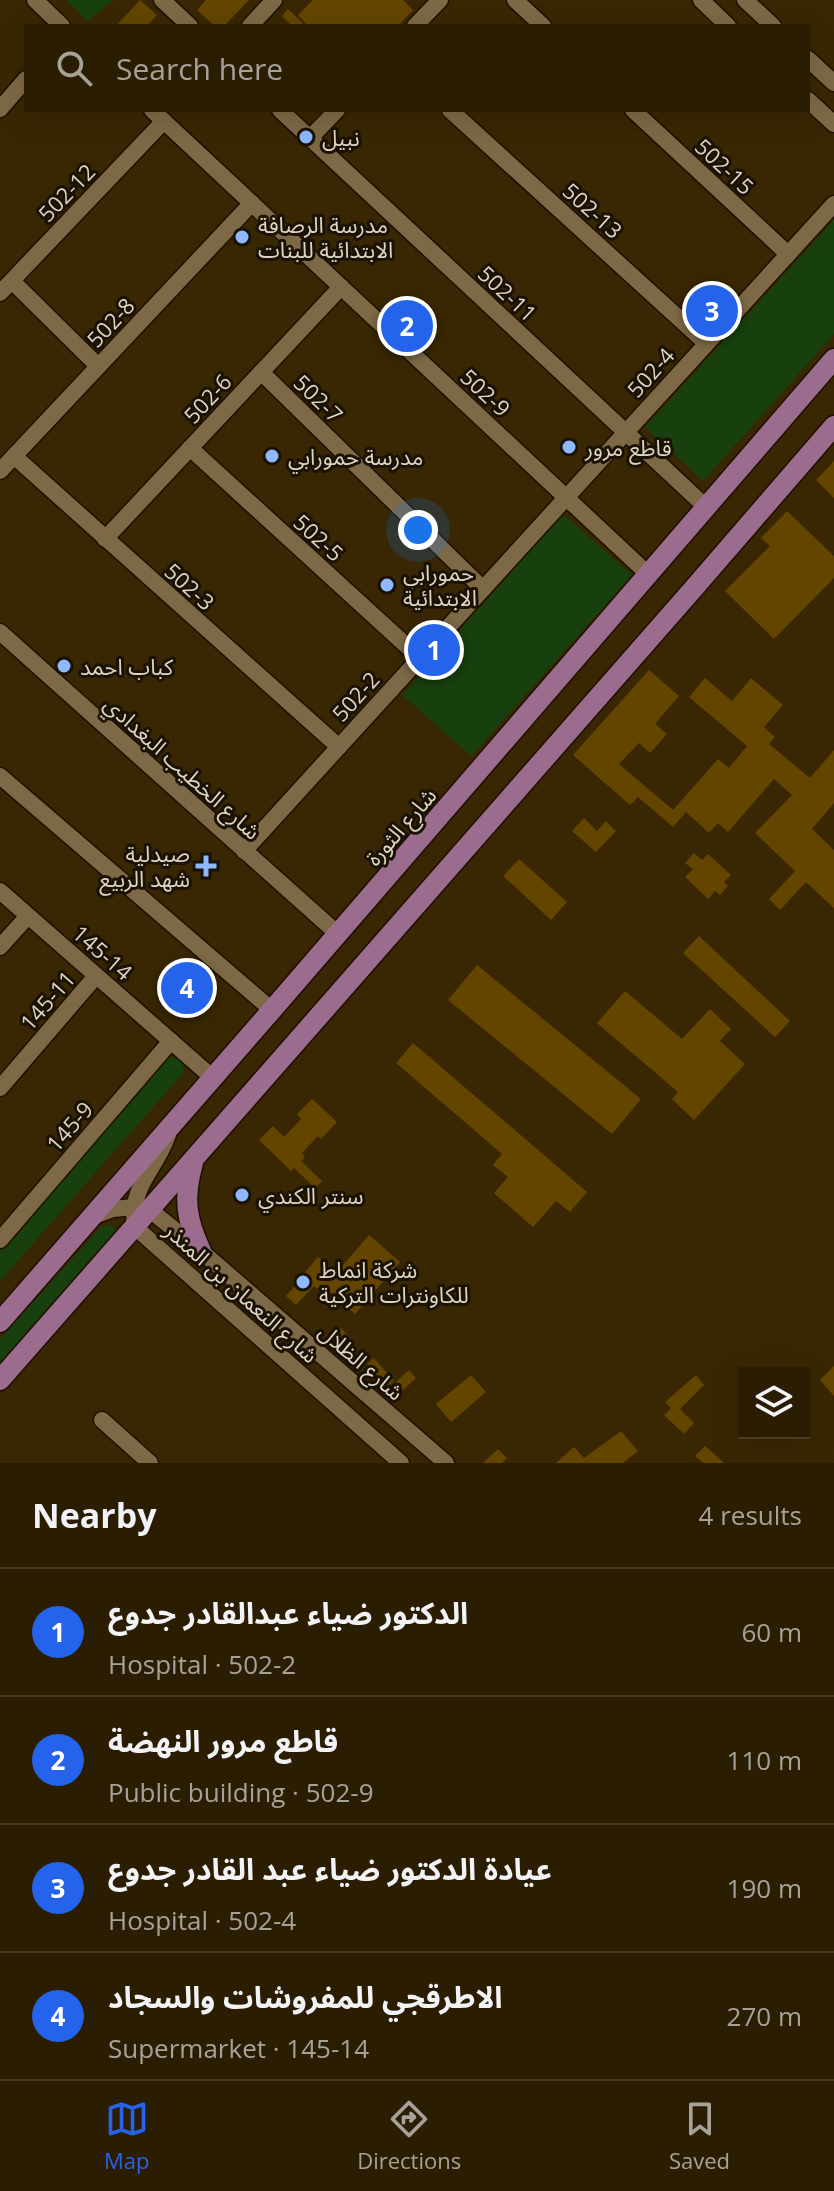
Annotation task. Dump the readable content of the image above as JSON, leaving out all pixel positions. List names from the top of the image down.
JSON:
{
  "streets": {
    "main road": ["شارع الثورة"],
    "street": [
      "502-15",
      "502-12",
      "502-13",
      "502-11",
      "502-8",
      "502-4",
      "502-9",
      "502-6",
      "502-7",
      "502-5",
      "502-3",
      "502-2",
      "شارع الخطيب البغدادي",
      "145-14",
      "145-11",
      "145-9",
      "شارع النعمان بن المنذر",
      "شارع الظلال"
    ]
  },
  "crossings": [
    ["502-15", "502-4"],
    ["502-12", "502-9"],
    ["502-13", "502-4"],
    ["502-11", "502-4"],
    ["502-11", "شارع الثورة"],
    ["502-8", "502-9"],
    ["502-8", "502-3"],
    ["502-4", "502-2"],
    ["502-9", "502-6"],
    ["502-9", "502-2"],
    ["502-9", "شارع الثورة"],
    ["502-6", "502-7"],
    ["502-6", "502-5"],
    ["502-6", "502-3"],
    ["502-7", "502-2"],
    ["502-5", "502-2"],
    ["502-3", "502-2"],
    ["502-2", "شارع الخطيب البغدادي"],
    ["شارع الخطيب البغدادي", "شارع الثورة"],
    ["شارع الثورة", "145-14"],
    ["145-14", "145-11"],
    ["145-14", "145-9"],
    ["شارع النعمان بن المنذر", "شارع الظلال"]
  ],
  "places": {
    "other": [
      "نبيل",
      "مدرسة الرصافة الابتدائية للبنات",
      "قاطع مرور",
      "مدرسة حمورابي",
      "حمورابي الابتدائية",
      "كباب احمد",
      "سنتر الكندي",
      "شركة انماط للكاونترات التركية"
    ],
    "health": ["صيدلية شهد الربيع"]
  },
  "page": {
    "search": "Search here",
    "pins": [
      "3",
      "2",
      "1",
      "4"
    ],
    "heading": ["Nearby", "4 results"],
    "list": [
      {
        "mark": "1",
        "name": "الدكتور ضياء عبدالقادر جدوع",
        "note": "Hospital · 502-2",
        "value": "60 m"
      },
      {
        "mark": "2",
        "name": "قاطع مرور النهضة",
        "note": "Public building · 502-9",
        "value": "110 m"
      },
      {
        "mark": "3",
        "name": "عيادة الدكتور ضياء عبد القادر جدوع",
        "note": "Hospital · 502-4",
        "value": "190 m"
      },
      {
        "mark": "4",
        "name": "الاطرقجي للمفروشات والسجاد",
        "note": "Supermarket · 145-14",
        "value": "270 m"
      }
    ],
    "nav": ["Map", "Directions", "Saved"]
  }
}
